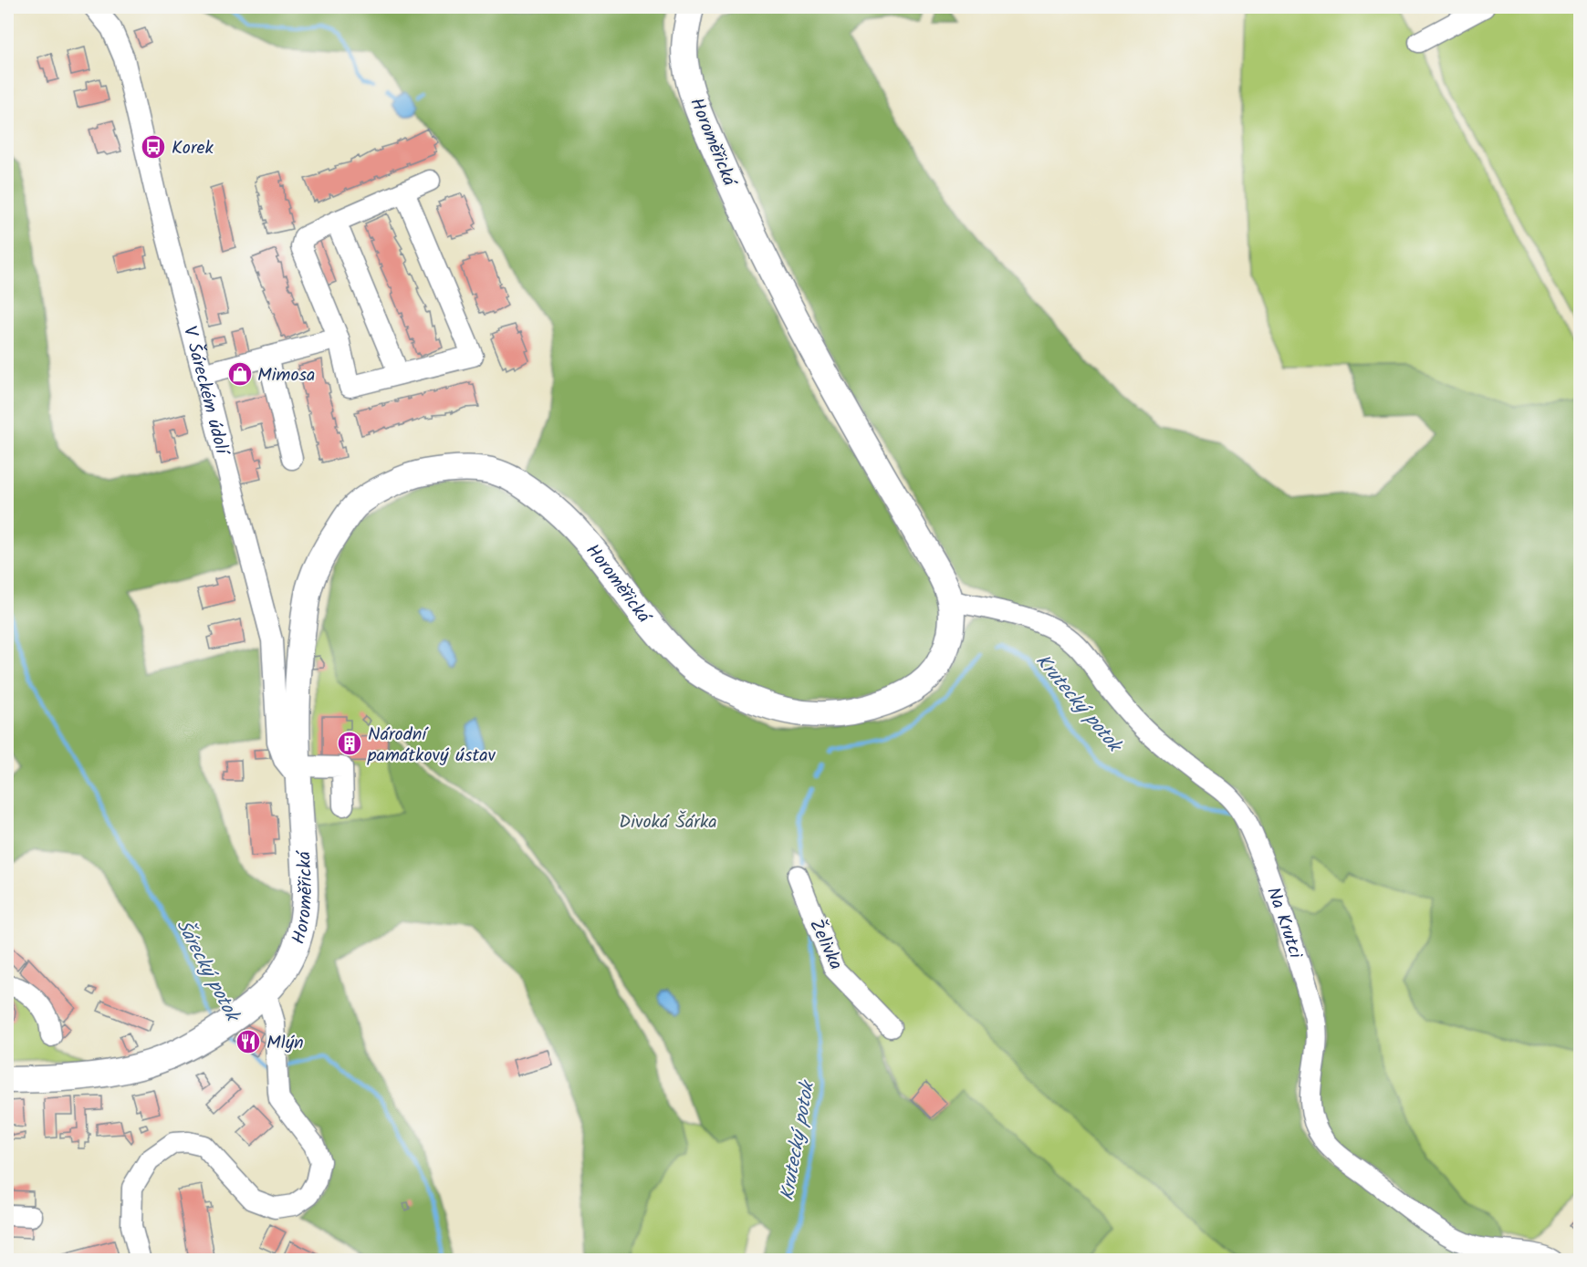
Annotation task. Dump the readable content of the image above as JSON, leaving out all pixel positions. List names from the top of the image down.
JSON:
{
  "streets": {
    "main road": ["Horoměřická"],
    "street": ["V Šáreckém údolí", "Na Krutci", "Želivka"]
  },
  "crossings": [
    ["Horoměřická", "V Šáreckém údolí"],
    ["Horoměřická", "Na Krutci"]
  ],
  "water": ["Krutecký potok", "Šárecký potok"],
  "parks": ["Divoká Šárka"],
  "places": {
    "bus stop": ["Korek"],
    "shop": ["Mimosa"],
    "building": ["Národní památkový ústav"],
    "restaurant": ["Mlýn"]
  }
}
